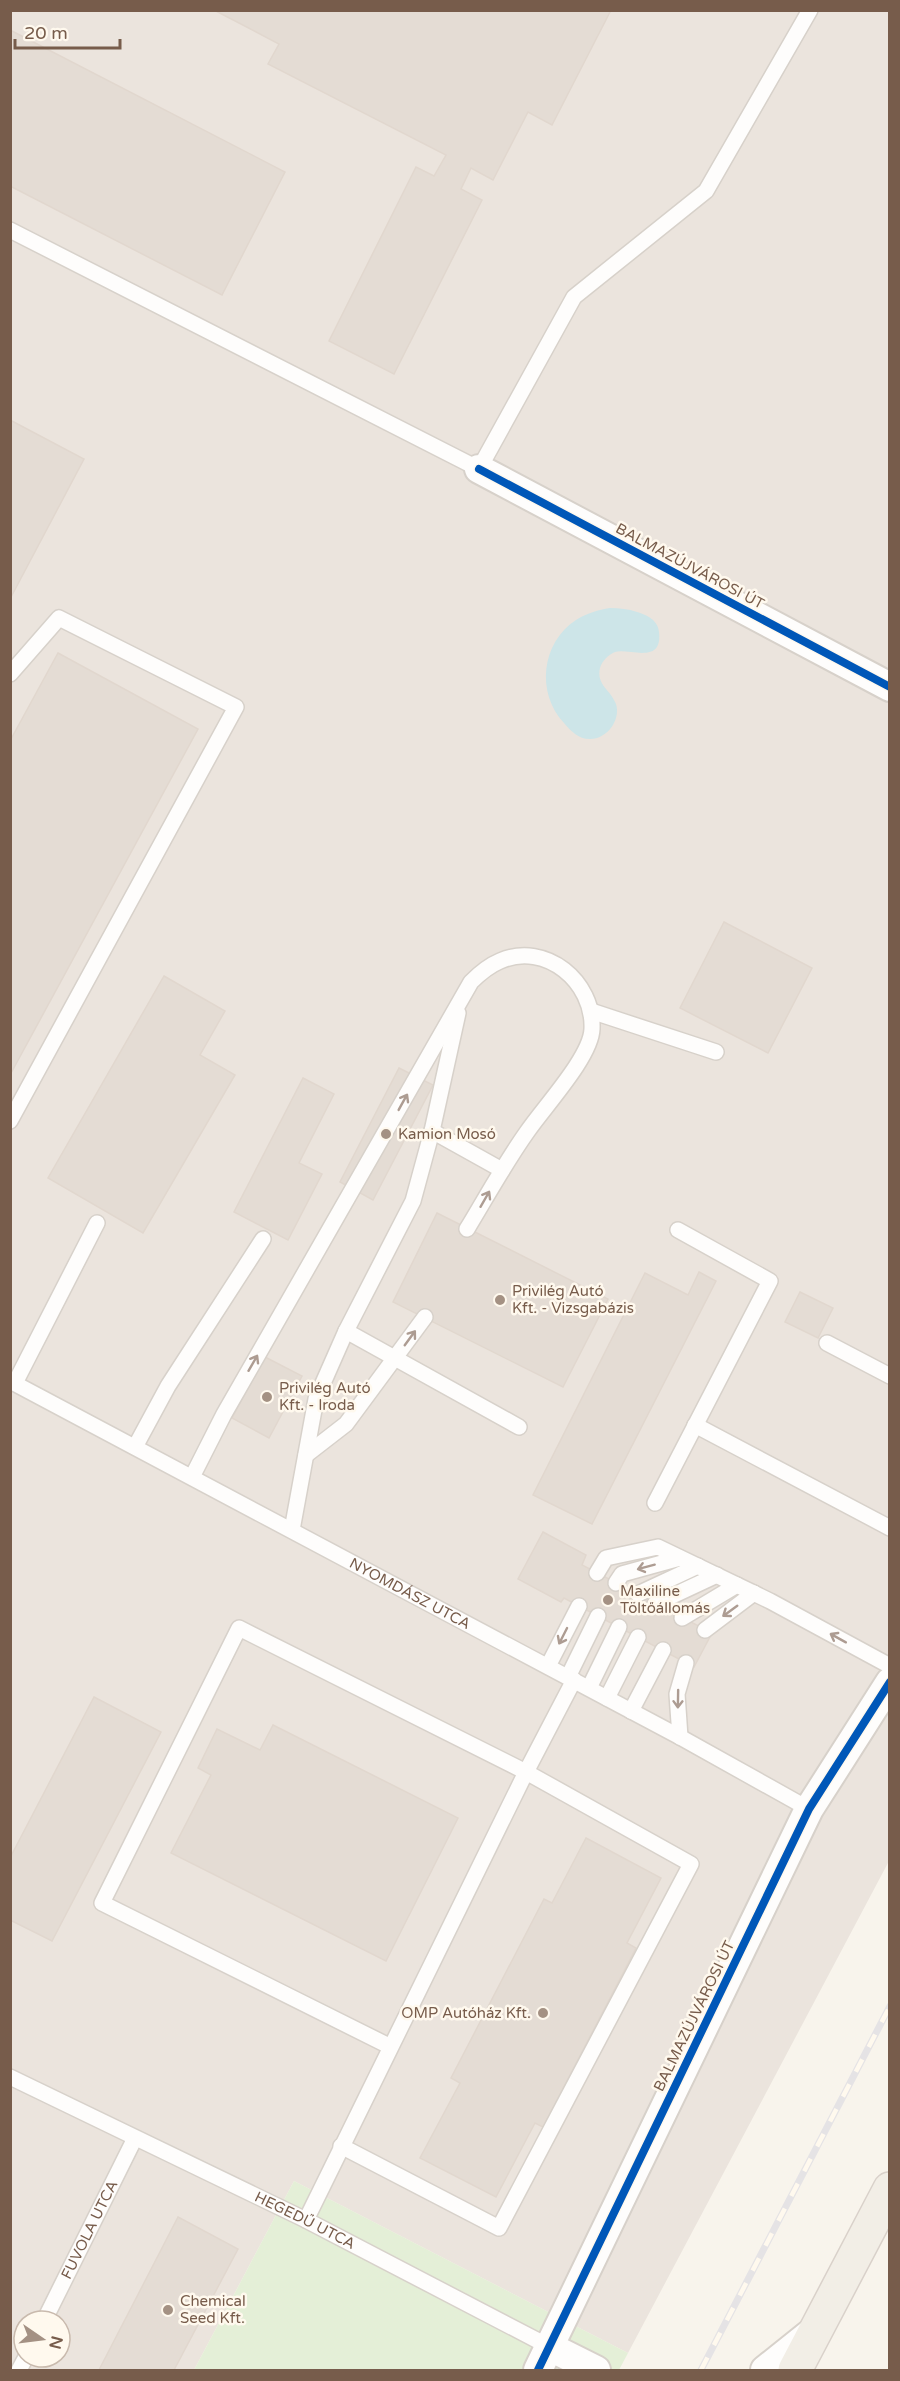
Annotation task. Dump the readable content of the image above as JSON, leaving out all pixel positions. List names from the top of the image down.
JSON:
{
  "streets": {
    "street": ["BALMAZÚJVÁROSI ÚT", "HEGEDŰ UTCA"],
    "lane": ["NYOMDÁSZ UTCA", "FUVOLA UTCA"]
  },
  "crossings": [
    ["BALMAZÚJVÁROSI ÚT", "NYOMDÁSZ UTCA"],
    ["BALMAZÚJVÁROSI ÚT", "HEGEDŰ UTCA"],
    ["HEGEDŰ UTCA", "FUVOLA UTCA"]
  ],
  "places": [
    "Kamion Mosó",
    "Privilég Autó Kft. - Vizsgabázis",
    "Privilég Autó Kft. - Iroda",
    "Maxiline Töltőállomás",
    "OMP Autóház Kft.",
    "Chemical Seed Kft."
  ],
  "scale_bar": "20 m",
  "north": "right"
}
